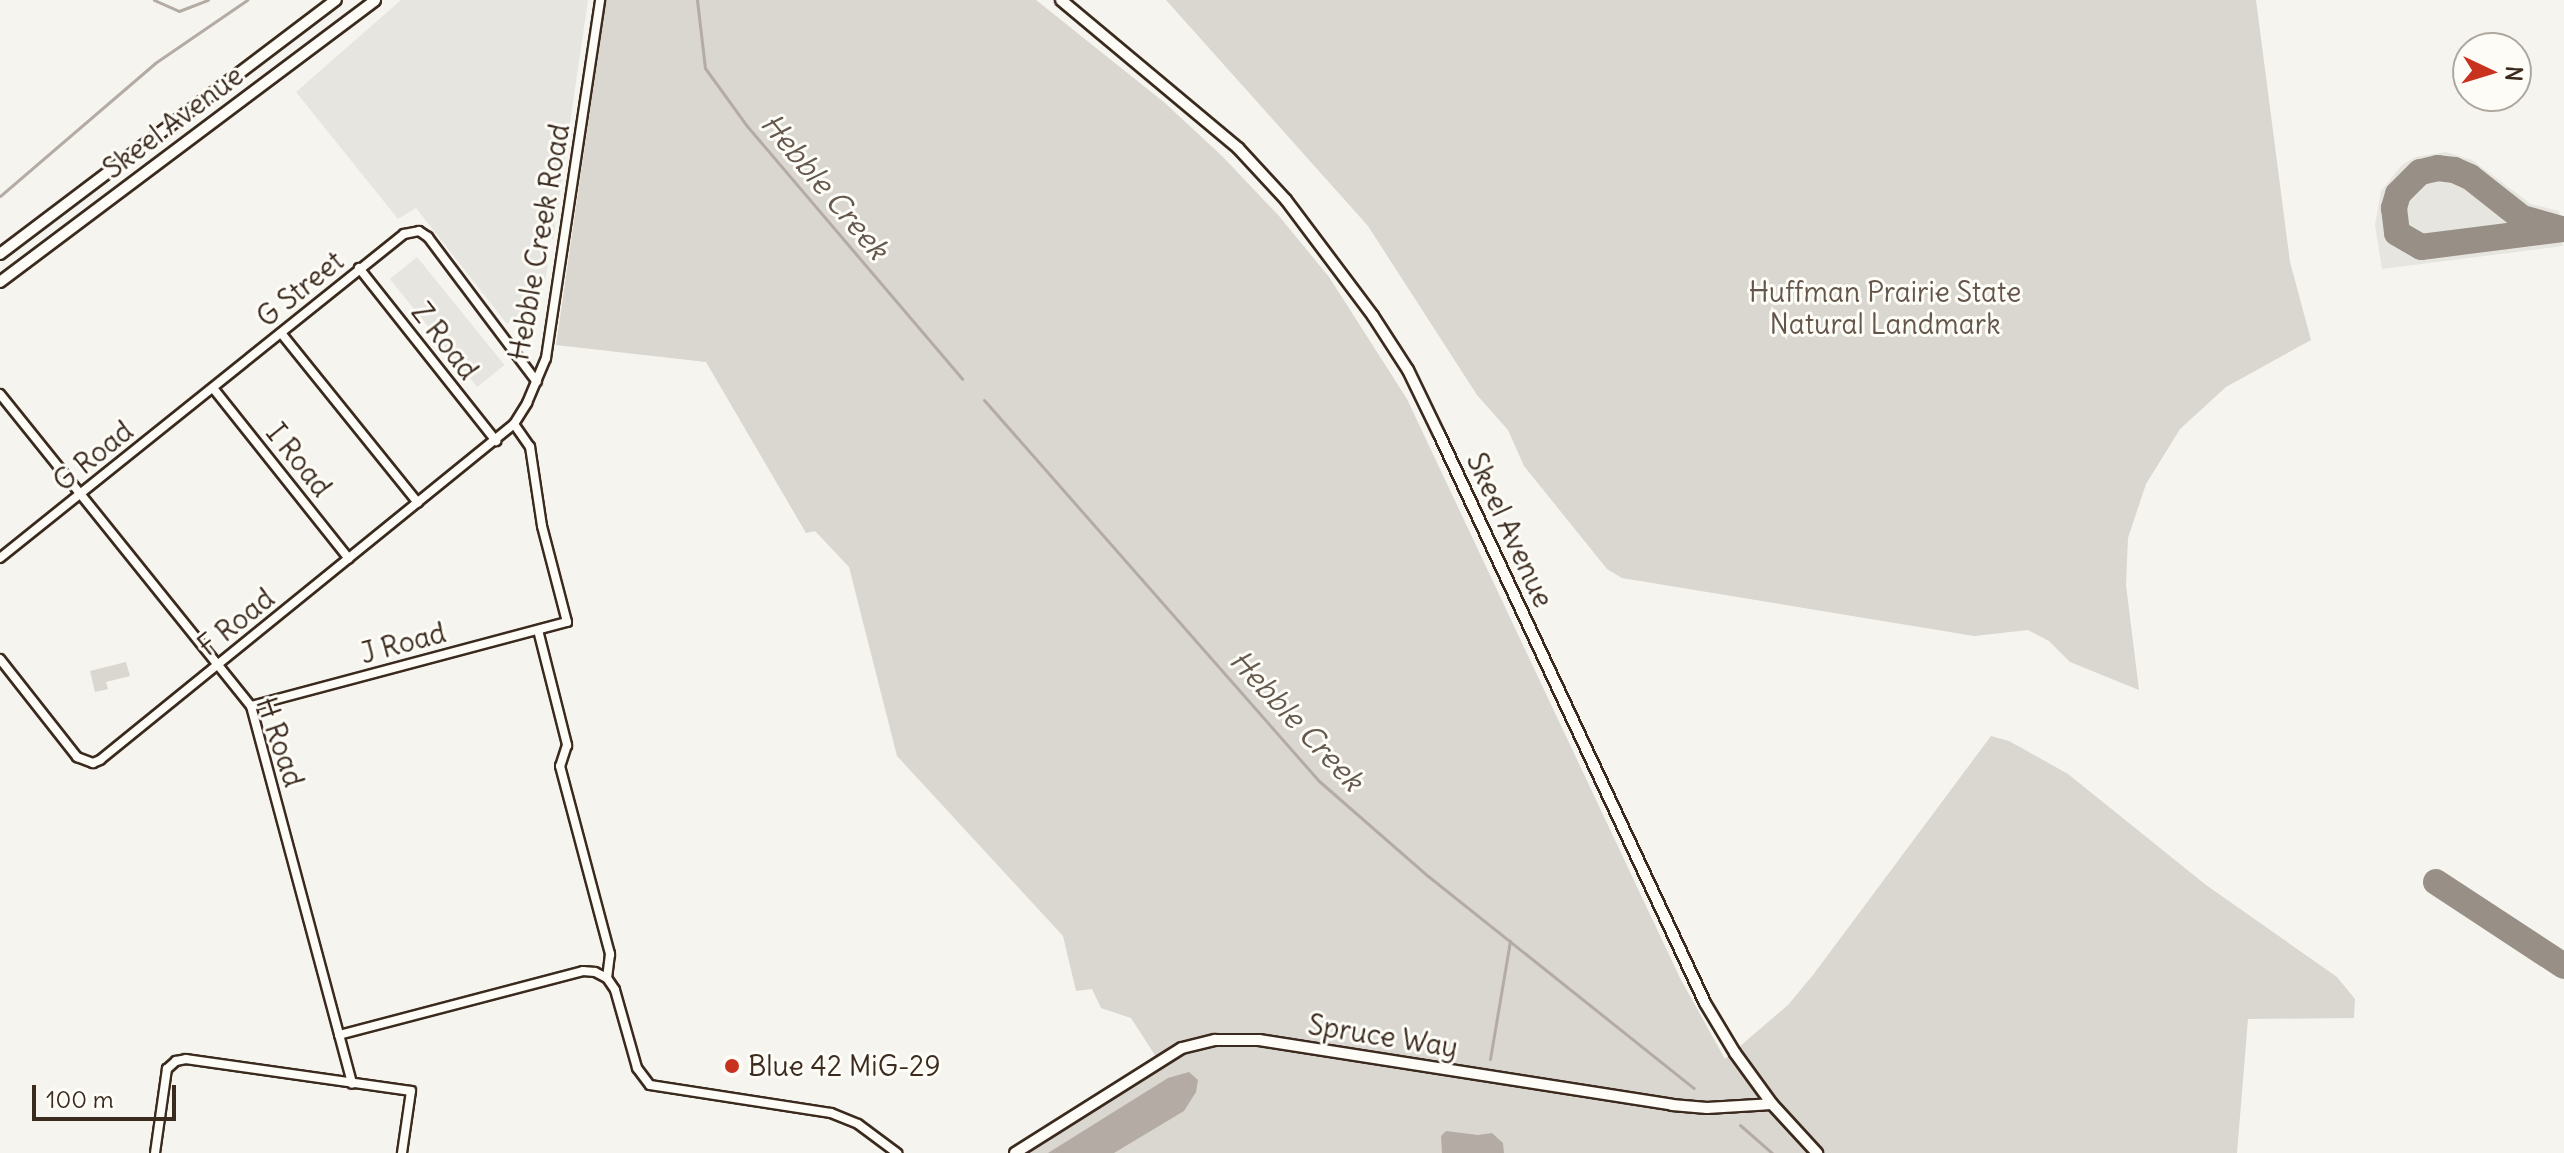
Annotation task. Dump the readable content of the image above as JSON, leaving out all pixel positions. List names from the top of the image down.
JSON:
{
  "streets": {
    "street": [
      "Skeel Avenue",
      "Hebble Creek Road",
      "G Street",
      "Z Road",
      "G Road",
      "I Road",
      "F Road",
      "J Road",
      "H Road",
      "Spruce Way"
    ]
  },
  "crossings": [
    ["Skeel Avenue", "Spruce Way"],
    ["Hebble Creek Road", "G Street"],
    ["Hebble Creek Road", "F Road"],
    ["Hebble Creek Road", "J Road"],
    ["G Street", "Z Road"],
    ["G Street", "G Road"],
    ["G Street", "I Road"],
    ["Z Road", "F Road"],
    ["G Road", "I Road"],
    ["G Road", "H Road"],
    ["I Road", "F Road"],
    ["F Road", "J Road"],
    ["F Road", "H Road"],
    ["J Road", "H Road"]
  ],
  "water": ["Hebble Creek"],
  "parks": ["Huffman Prairie State Natural Landmark"],
  "places": ["Blue 42 MiG-29"],
  "scale_bar": "100 m",
  "north": "right"
}
